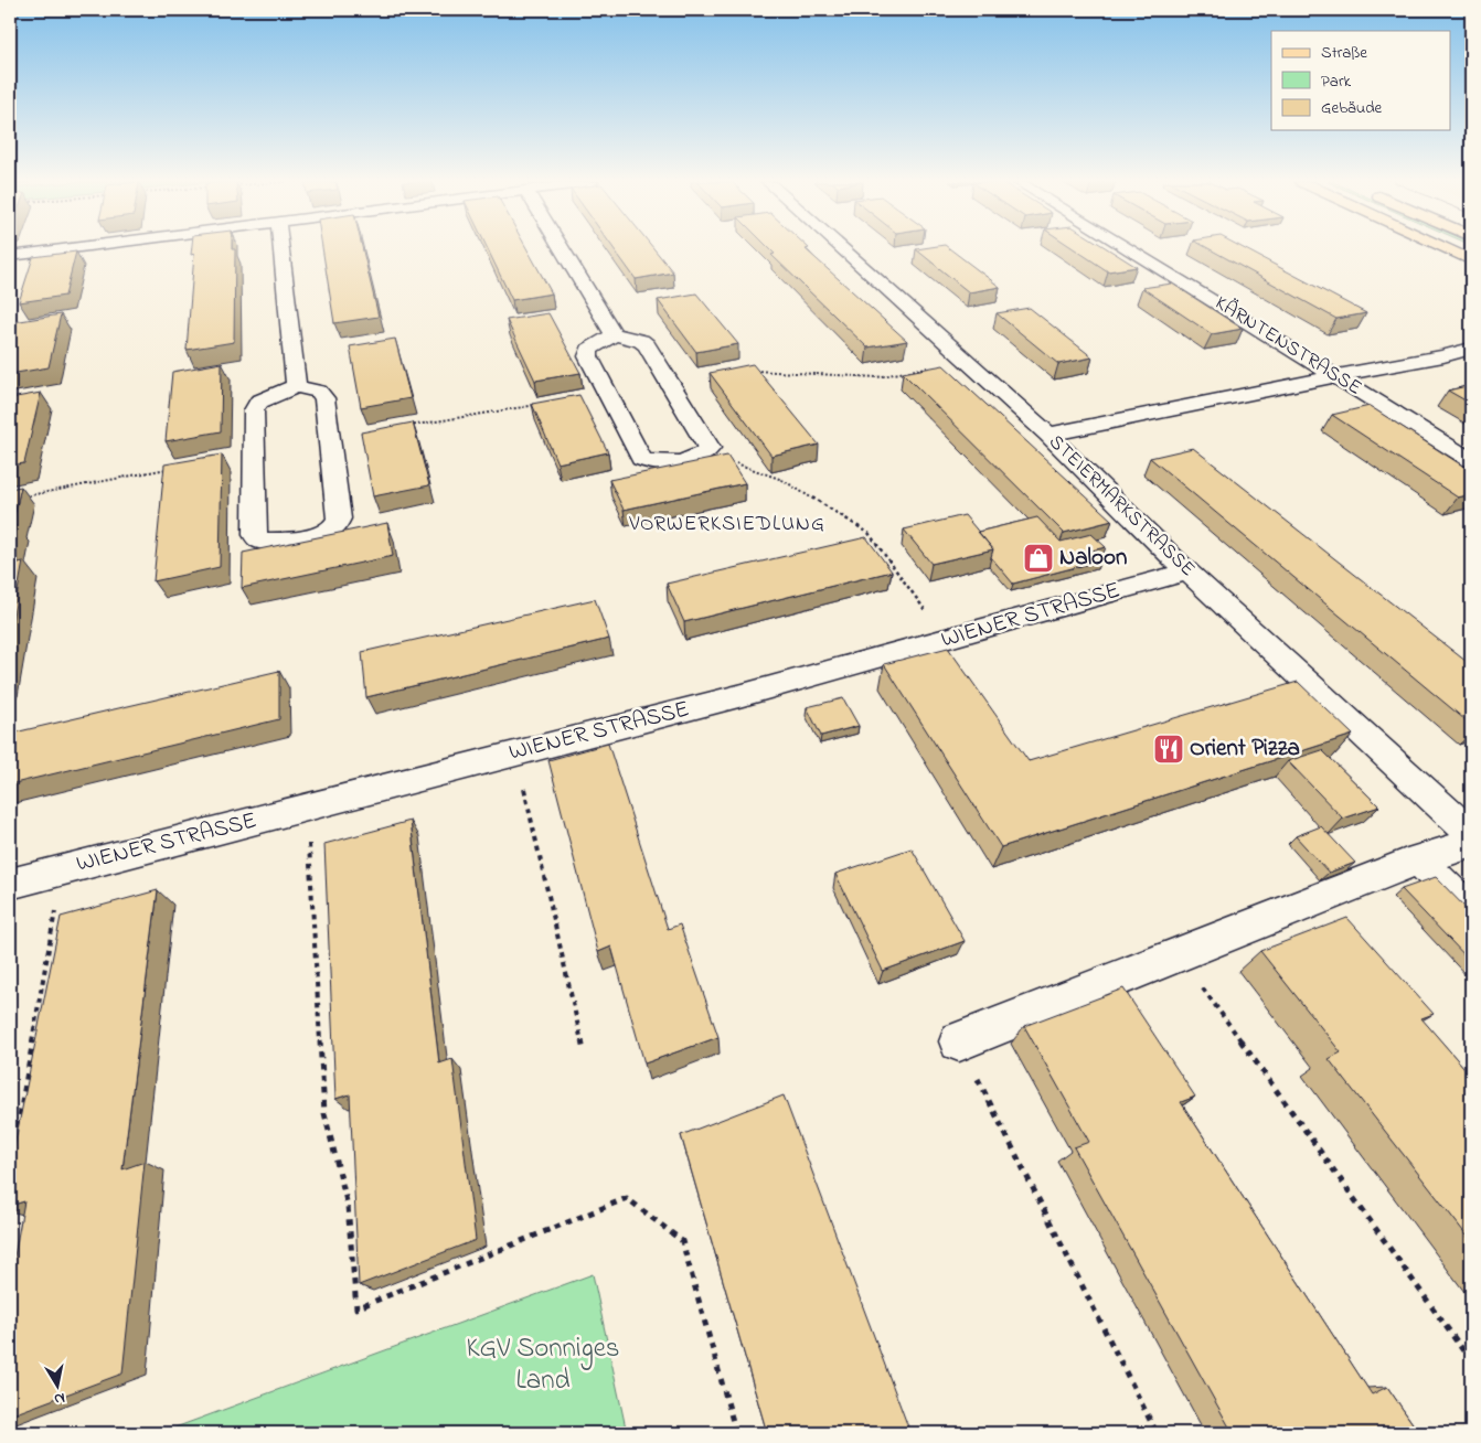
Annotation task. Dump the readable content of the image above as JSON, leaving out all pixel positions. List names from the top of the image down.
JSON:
{
  "streets": {
    "street": ["KÄRNTENSTRASSE", "STEIERMARKSTRASSE", "WIENER STRASSE"]
  },
  "crossings": [
    ["STEIERMARKSTRASSE", "WIENER STRASSE"]
  ],
  "districts": ["VORWERKSIEDLUNG"],
  "parks": ["KGV Sonniges Land"],
  "places": {
    "shop": ["Naloon"],
    "restaurant": ["Orient Pizza"]
  },
  "legend": ["Straße", "Park", "Gebäude"],
  "north": "bottom"
}
